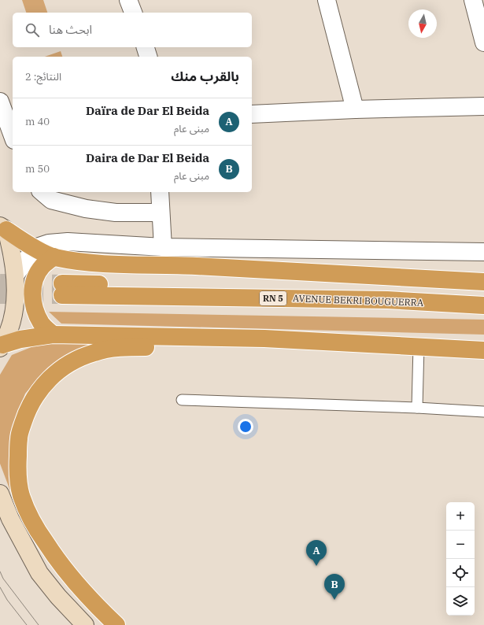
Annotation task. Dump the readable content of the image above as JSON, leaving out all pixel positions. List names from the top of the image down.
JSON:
{
  "streets": {
    "highway": ["RN 5", "AVENUE BEKRI BOUGUERRA"]
  },
  "north": "bottom",
  "page": {
    "search": "ابحث هنا",
    "heading": ["بالقرب منك", "النتائج: 2"],
    "list": [
      {
        "mark": "A",
        "name": "Daïra de Dar El Beida",
        "note": "مبنى عام",
        "value": "40 m"
      },
      {
        "mark": "B",
        "name": "Daira de Dar El Beida",
        "note": "مبنى عام",
        "value": "50 m"
      }
    ],
    "map_buttons": ["+", "−"],
    "pins": ["A", "B"]
  }
}
